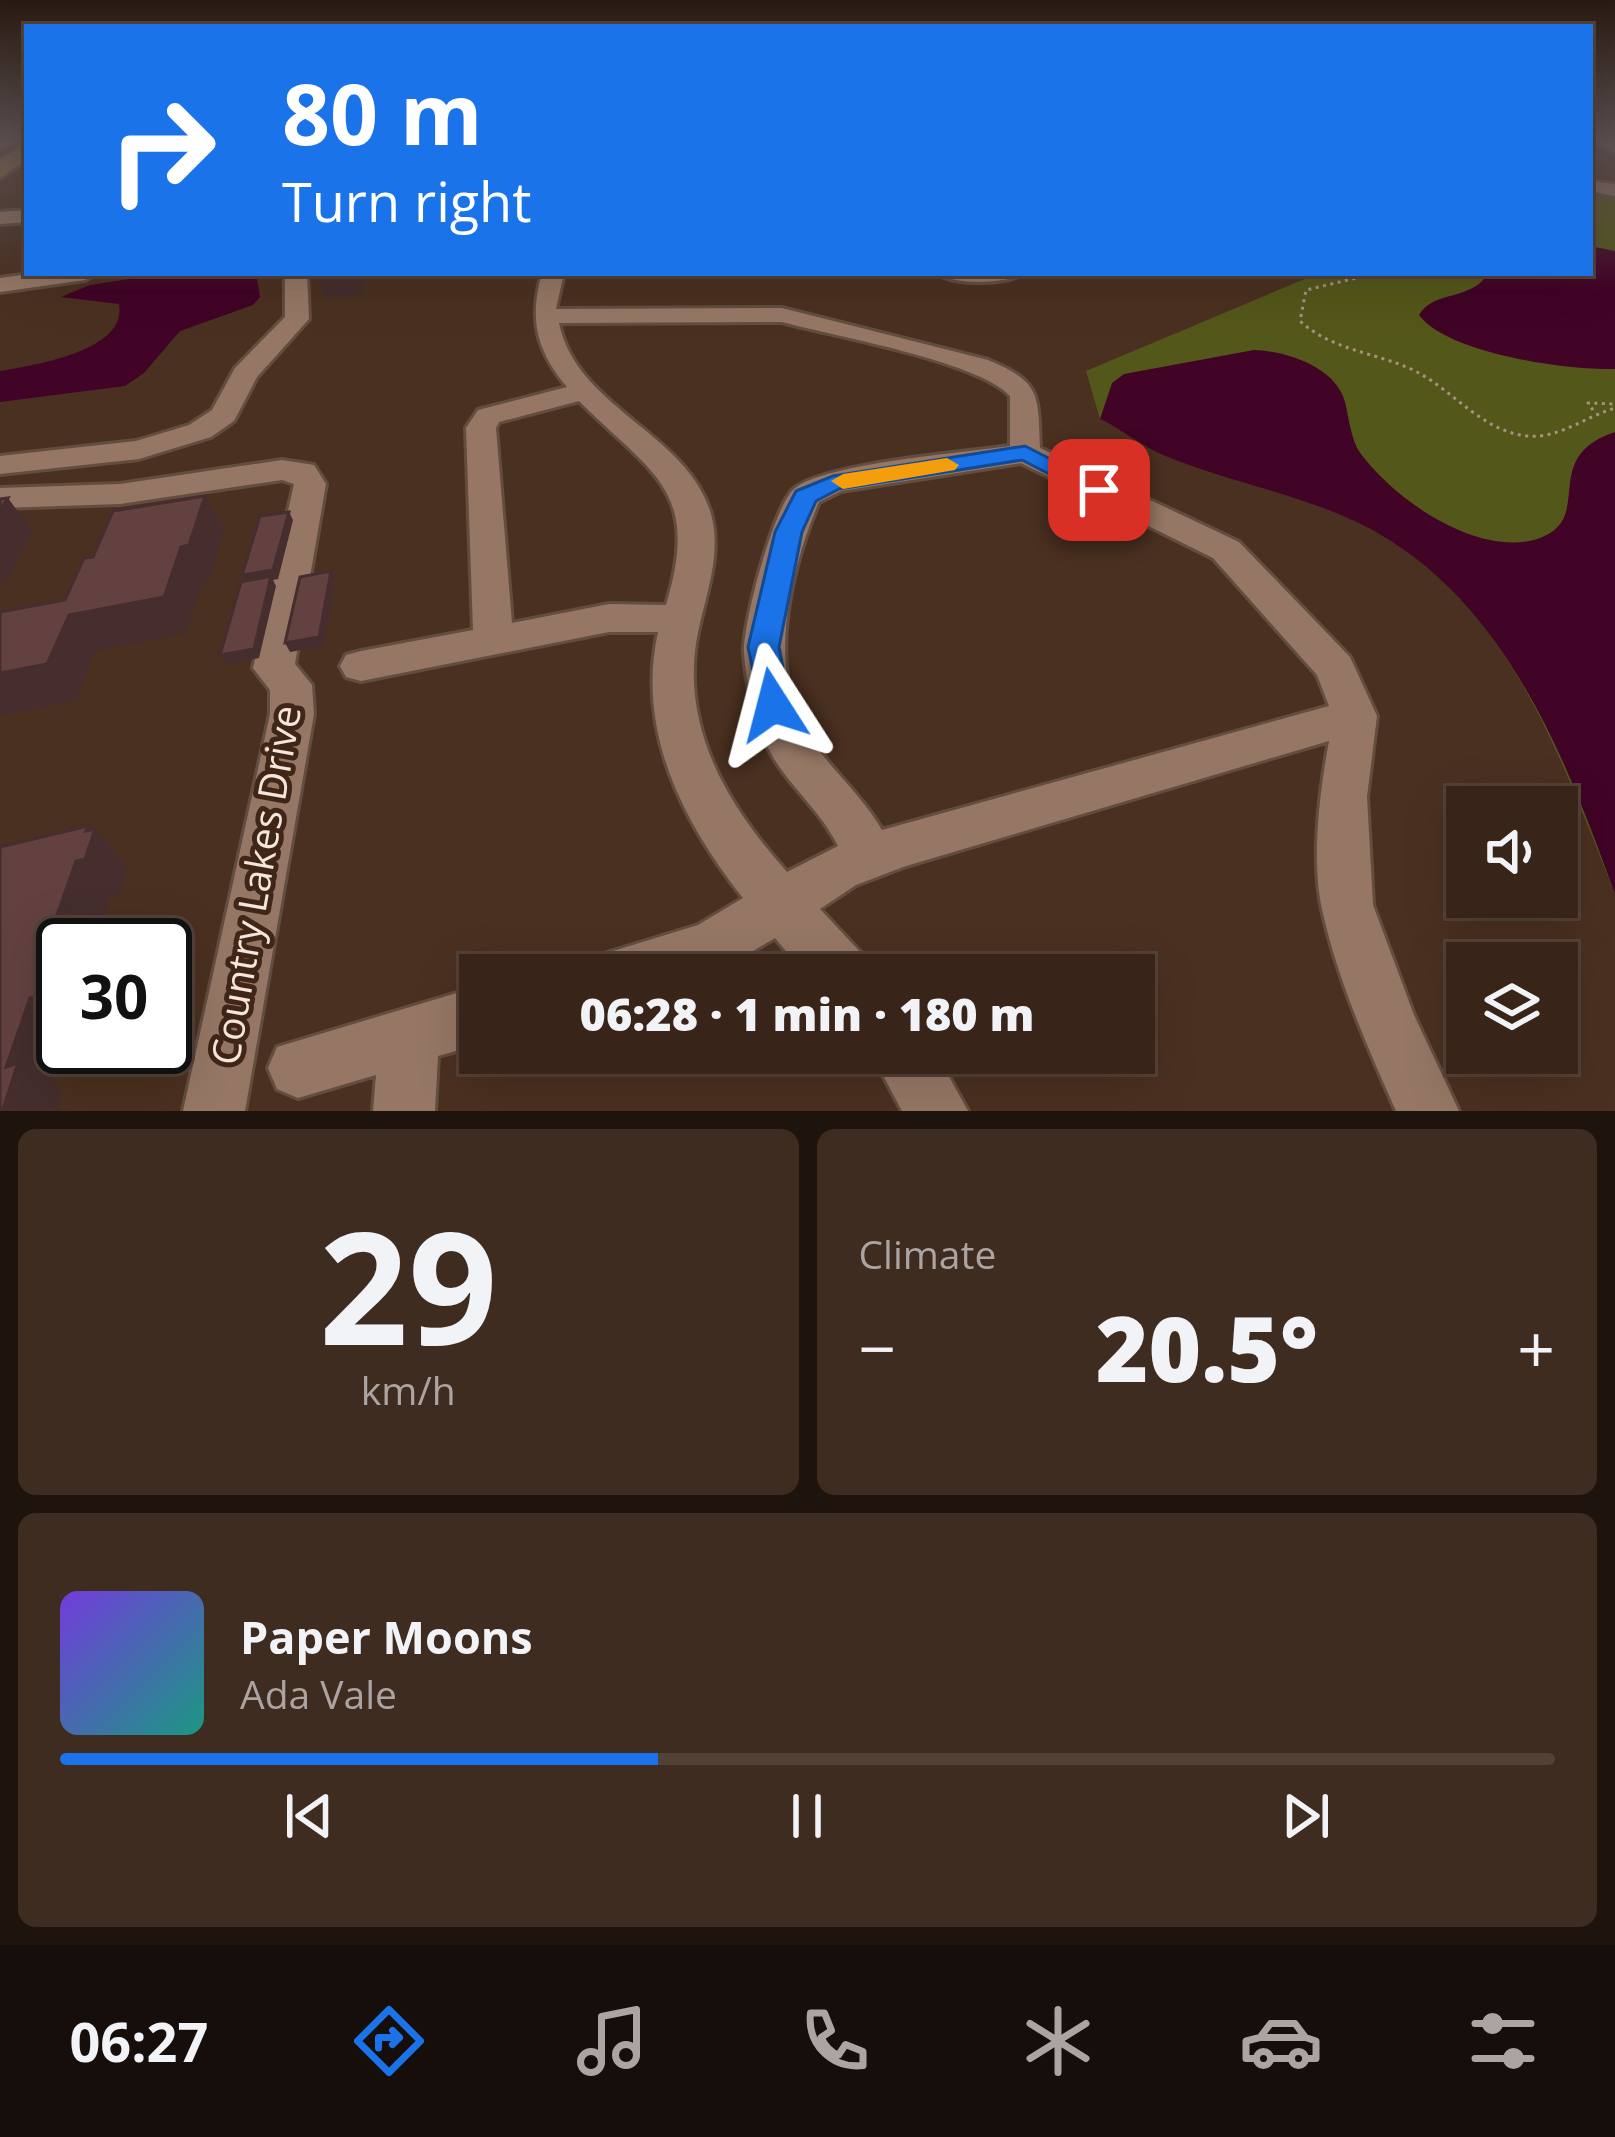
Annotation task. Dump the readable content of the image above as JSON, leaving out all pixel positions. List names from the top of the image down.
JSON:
{
  "streets": {
    "street": ["Country Lakes Drive"]
  },
  "page": {
    "turn": ["80 m", "Turn right"],
    "limit": "30",
    "trip": "06:28 · 1 min · 180 m",
    "tile": [
      ["29", "km/h"],
      "Climate"
    ],
    "heat": ["−", "20.5°", "+"],
    "song": ["Paper Moons", "Ada Vale"],
    "tabs": "06:27"
  }
}
